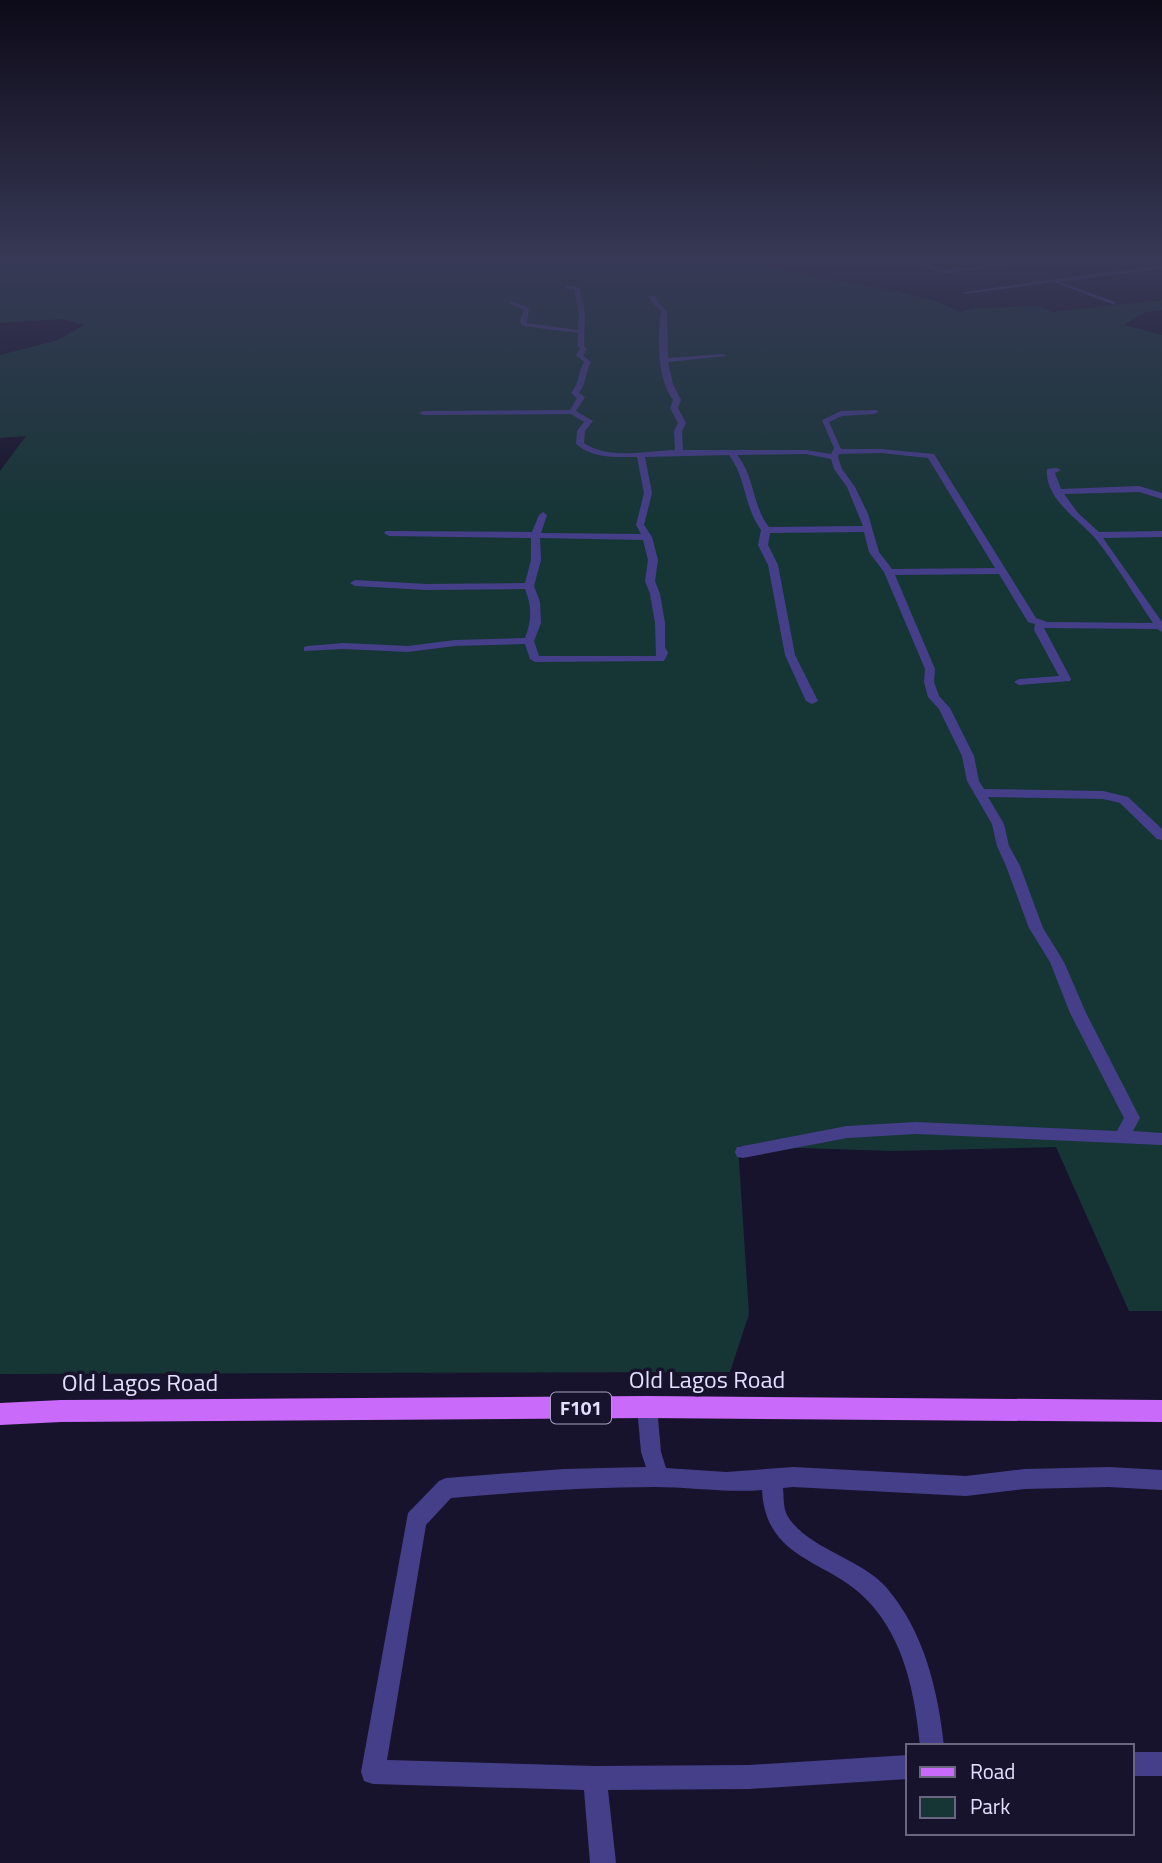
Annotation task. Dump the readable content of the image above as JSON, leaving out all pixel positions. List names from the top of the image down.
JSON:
{
  "streets": {
    "main road": ["Old Lagos Road", "F101"]
  },
  "legend": ["Road", "Park"]
}
